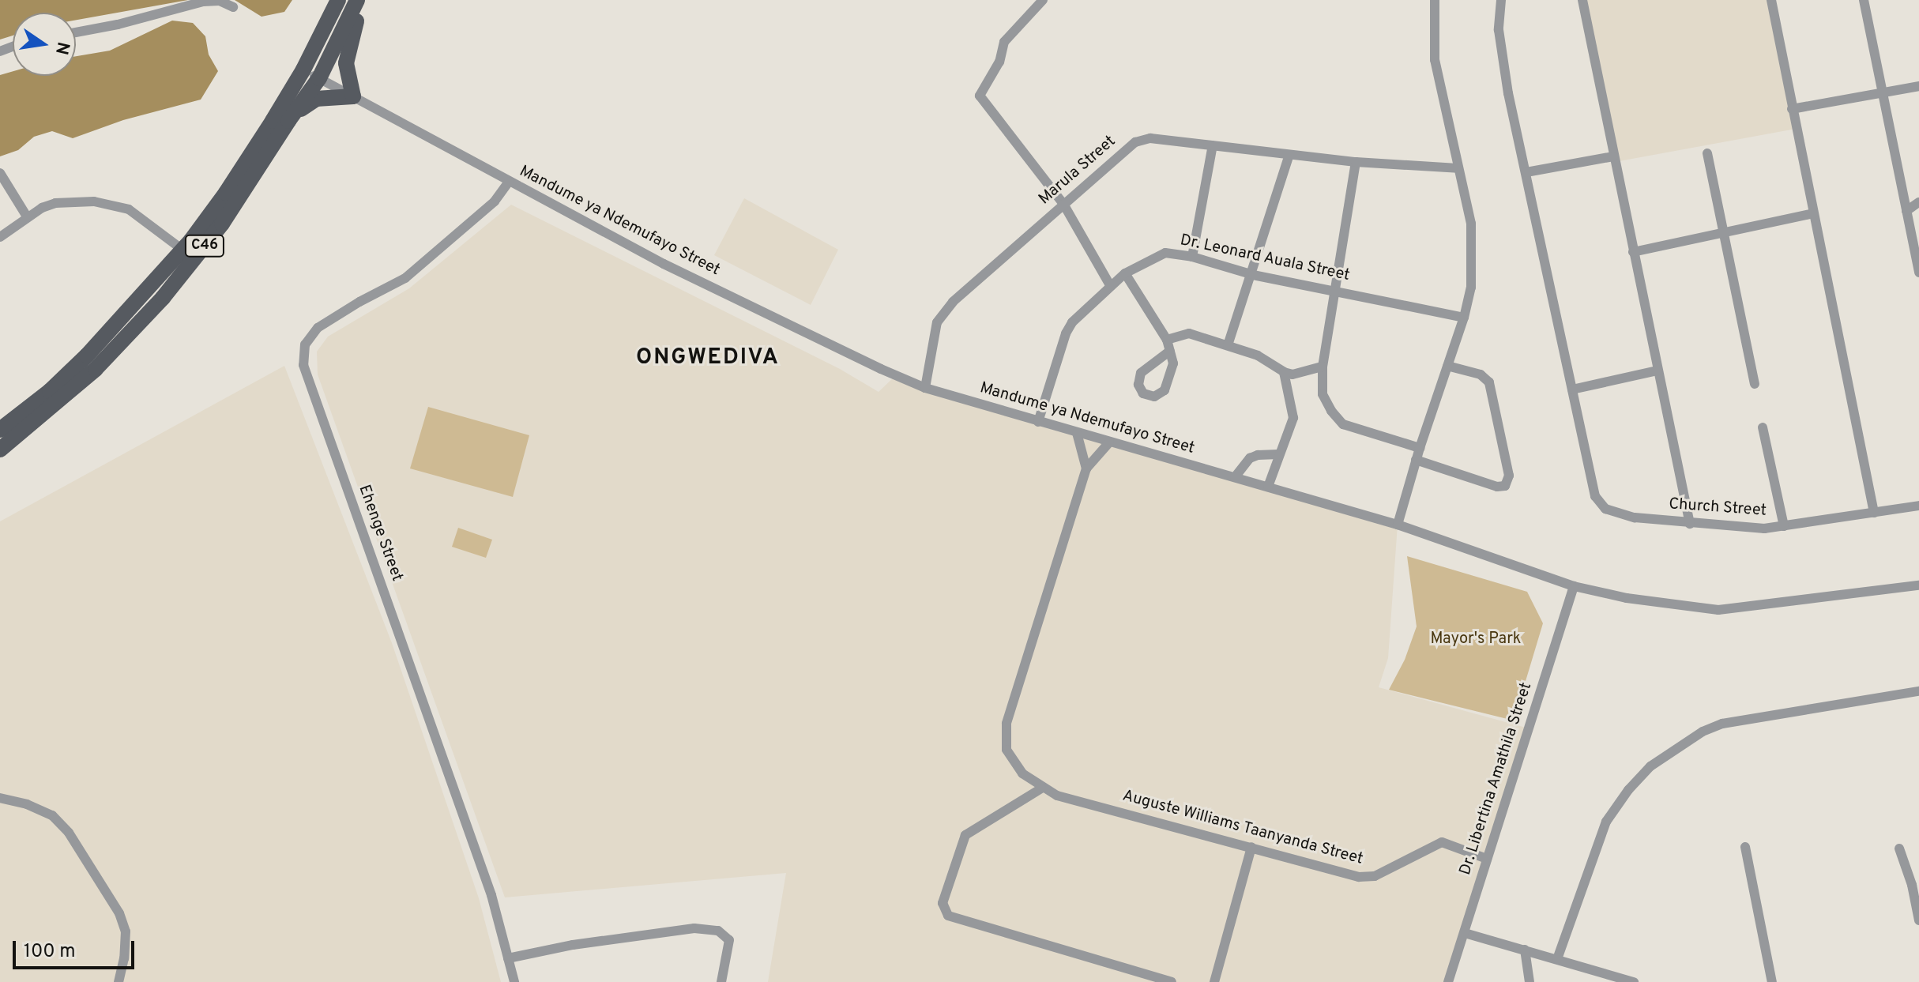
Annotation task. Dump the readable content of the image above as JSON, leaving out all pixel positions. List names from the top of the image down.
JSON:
{
  "streets": {
    "main road": ["C46"],
    "street": [
      "Marula Street",
      "Mandume ya Ndemufayo Street",
      "Dr. Leonard Auala Street",
      "Church Street",
      "Ehenge Street",
      "Dr. Libertina Amathila Street",
      "Auguste Williams Taanyanda Street"
    ]
  },
  "crossings": [
    ["Marula Street", "Mandume ya Ndemufayo Street"],
    ["Mandume ya Ndemufayo Street", "C46"],
    ["Mandume ya Ndemufayo Street", "Dr. Leonard Auala Street"],
    ["Mandume ya Ndemufayo Street", "Ehenge Street"],
    ["Mandume ya Ndemufayo Street", "Dr. Libertina Amathila Street"],
    ["Dr. Libertina Amathila Street", "Auguste Williams Taanyanda Street"]
  ],
  "districts": ["ONGWEDIVA"],
  "parks": ["Mayor's Park"],
  "scale_bar": "100 m",
  "north": "right"
}
